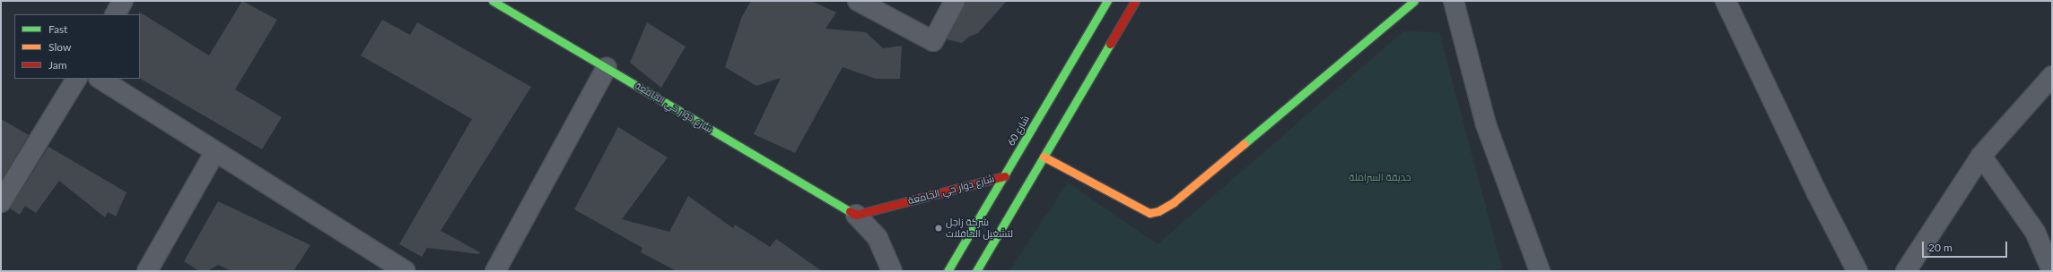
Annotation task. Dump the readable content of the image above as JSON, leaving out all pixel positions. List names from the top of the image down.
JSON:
{
  "streets": {
    "street": ["شارع دوار حي الجامعة", "شارع 60"]
  },
  "crossings": [
    ["شارع دوار حي الجامعة", "شارع 60"]
  ],
  "parks": ["حديقة السراملة"],
  "places": ["شركة زاجل لتشغيل الحافلات"],
  "legend": ["Fast", "Slow", "Jam"],
  "scale_bar": "20 m"
}
